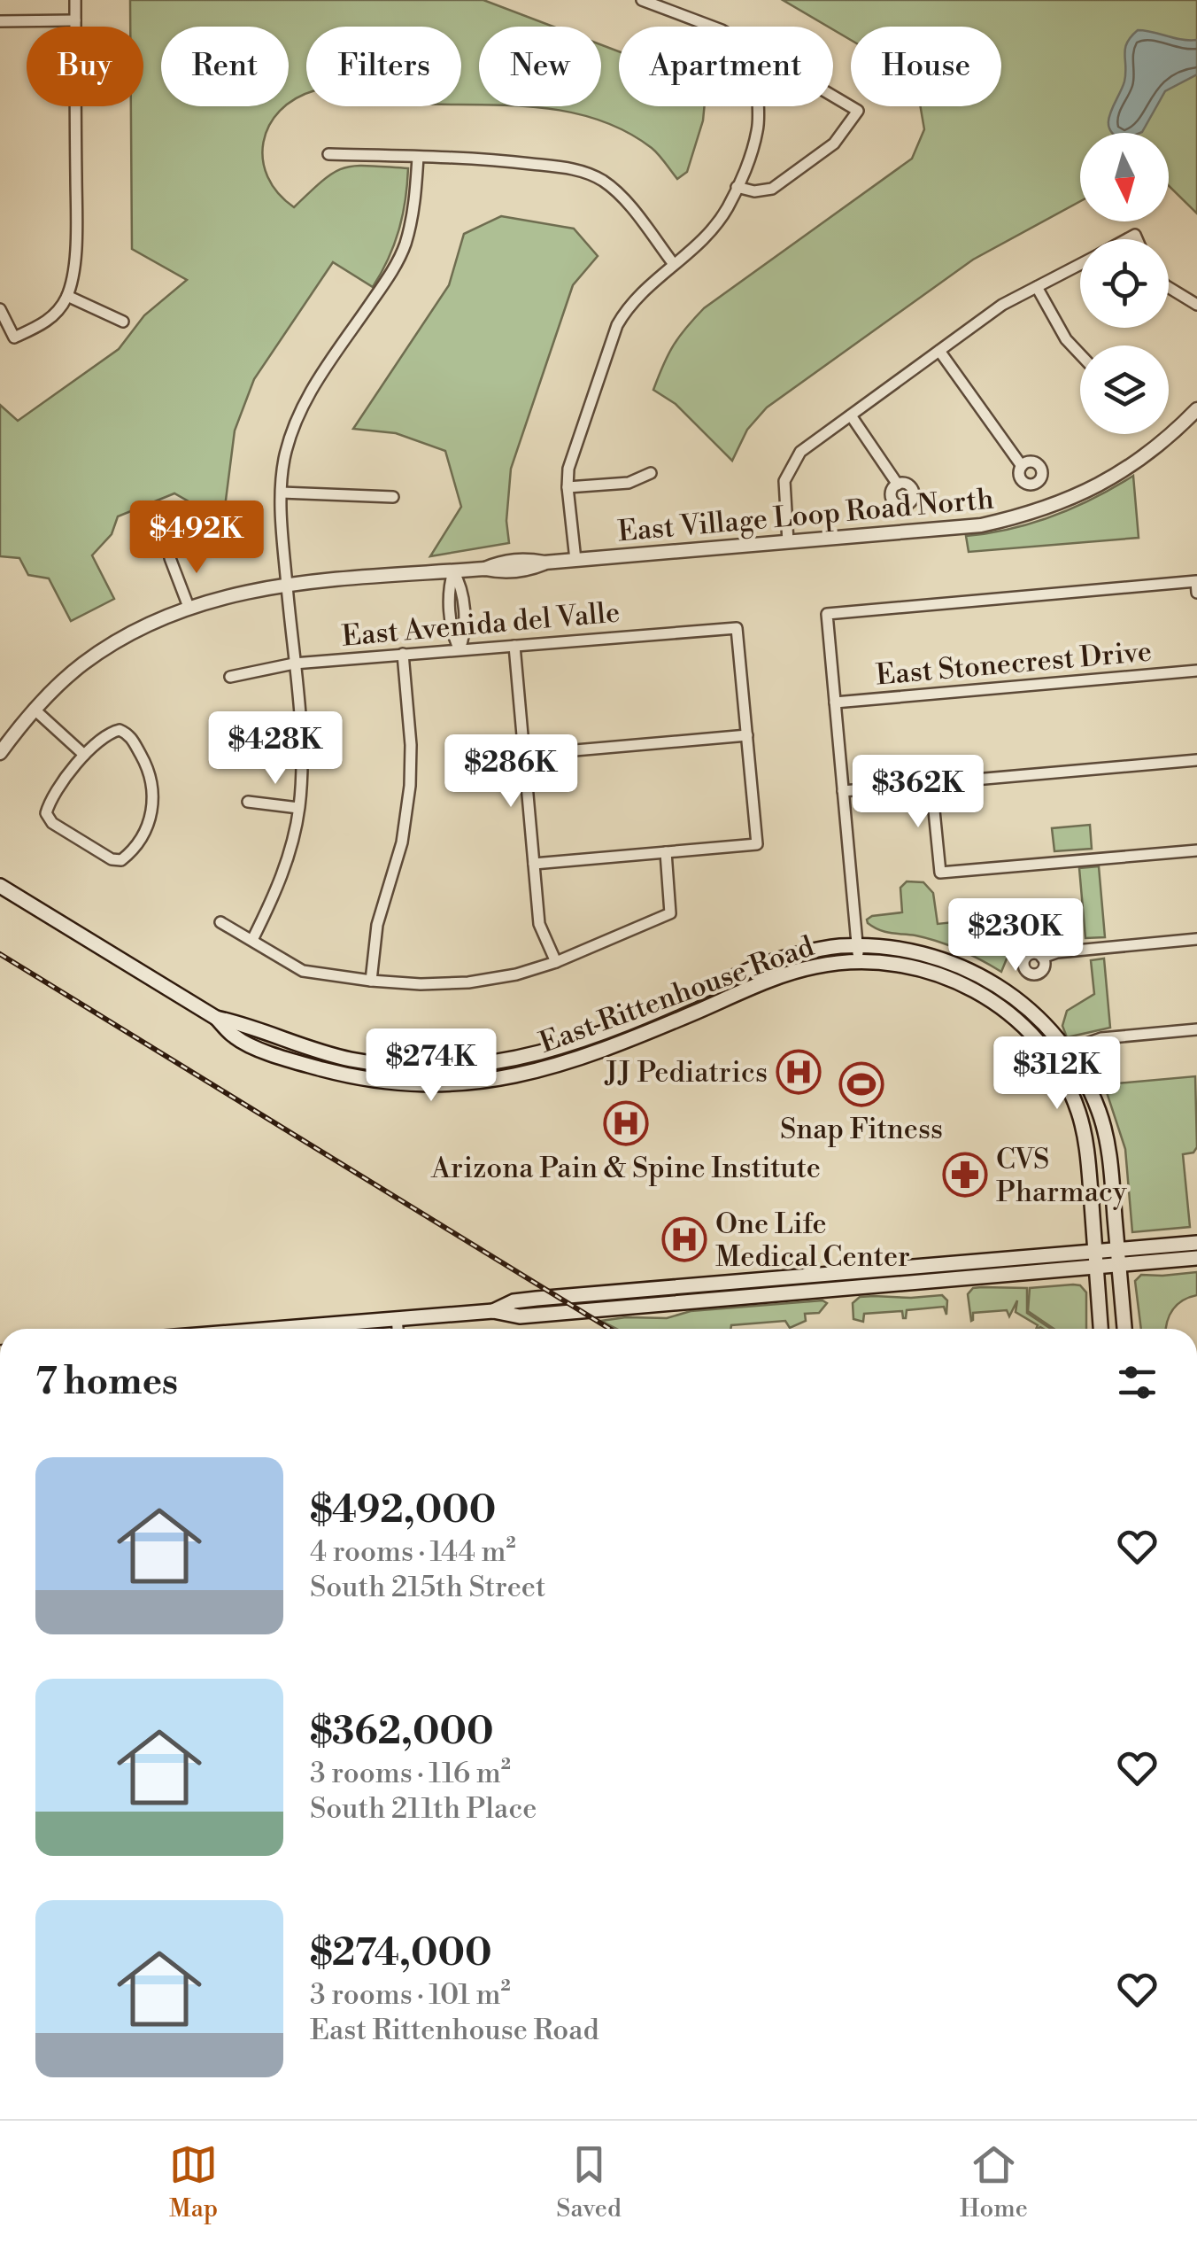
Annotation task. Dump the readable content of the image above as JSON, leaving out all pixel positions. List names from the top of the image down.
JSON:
{
  "streets": {
    "main road": ["East Rittenhouse Road"],
    "street": ["East Village Loop Road North", "East Avenida del Valle", "East Stonecrest Drive"]
  },
  "places": {
    "hospital": ["JJ Pediatrics", "Arizona Pain & Spine Institute", "One Life Medical Center"],
    "sports": ["Snap Fitness"],
    "pharmacy": ["CVS Pharmacy"]
  },
  "north": "bottom",
  "page": {
    "chip": [
      "Buy",
      "Rent",
      "Filters",
      "New",
      "Apartment",
      "House"
    ],
    "price": [
      "$492K",
      "$428K",
      "$286K",
      "$362K",
      "$230K",
      "$274K",
      "$312K"
    ],
    "heading": "7 homes",
    "list": [
      {
        "name": "$492,000",
        "note": "4 rooms · 144 m² · South 215th Street"
      },
      {
        "name": "$362,000",
        "note": "3 rooms · 116 m² · South 211th Place"
      },
      {
        "name": "$274,000",
        "note": "3 rooms · 101 m² · East Rittenhouse Road"
      }
    ],
    "tabs": ["Map", "Saved", "Home"]
  }
}
